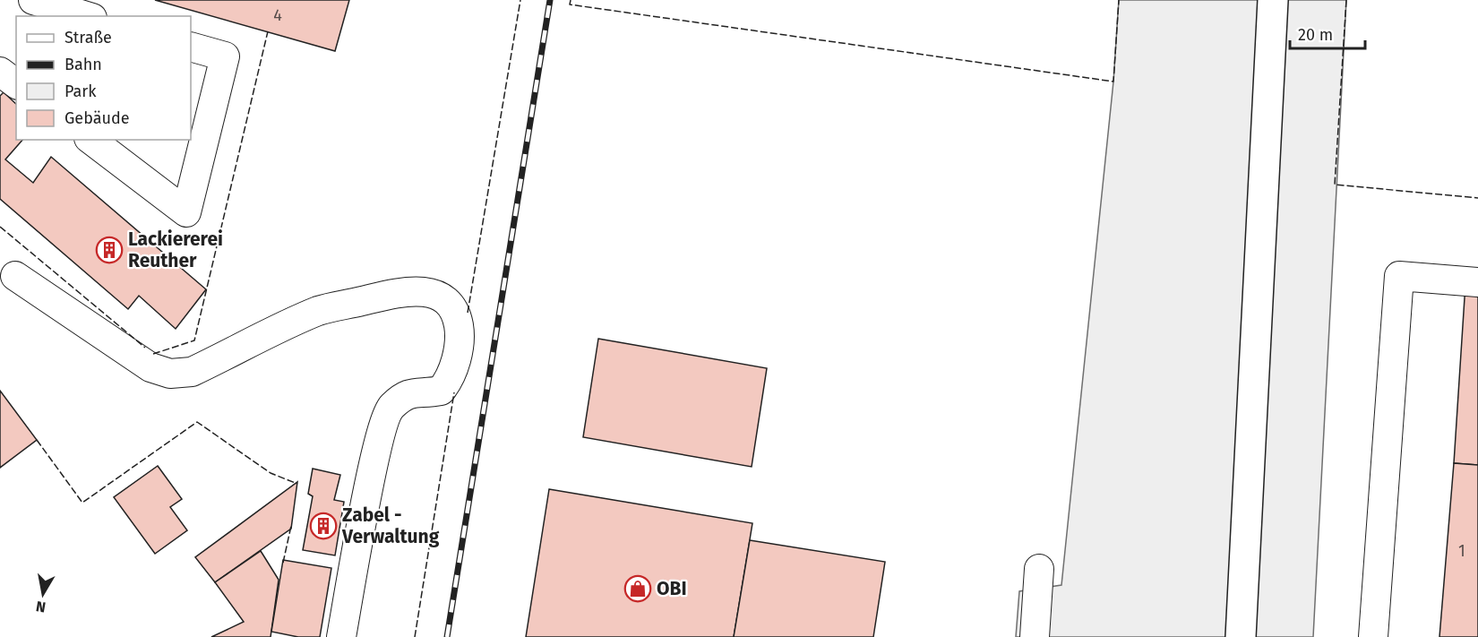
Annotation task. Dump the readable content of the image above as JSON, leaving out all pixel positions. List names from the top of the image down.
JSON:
{
  "places": {
    "building": ["Lackiererei Reuther", "Zabel - Verwaltung"],
    "shop": ["OBI"]
  },
  "house_numbers": ["4", "1"],
  "legend": [
    "Straße",
    "Bahn",
    "Park",
    "Gebäude"
  ],
  "scale_bar": "20 m",
  "north": "bottom"
}
